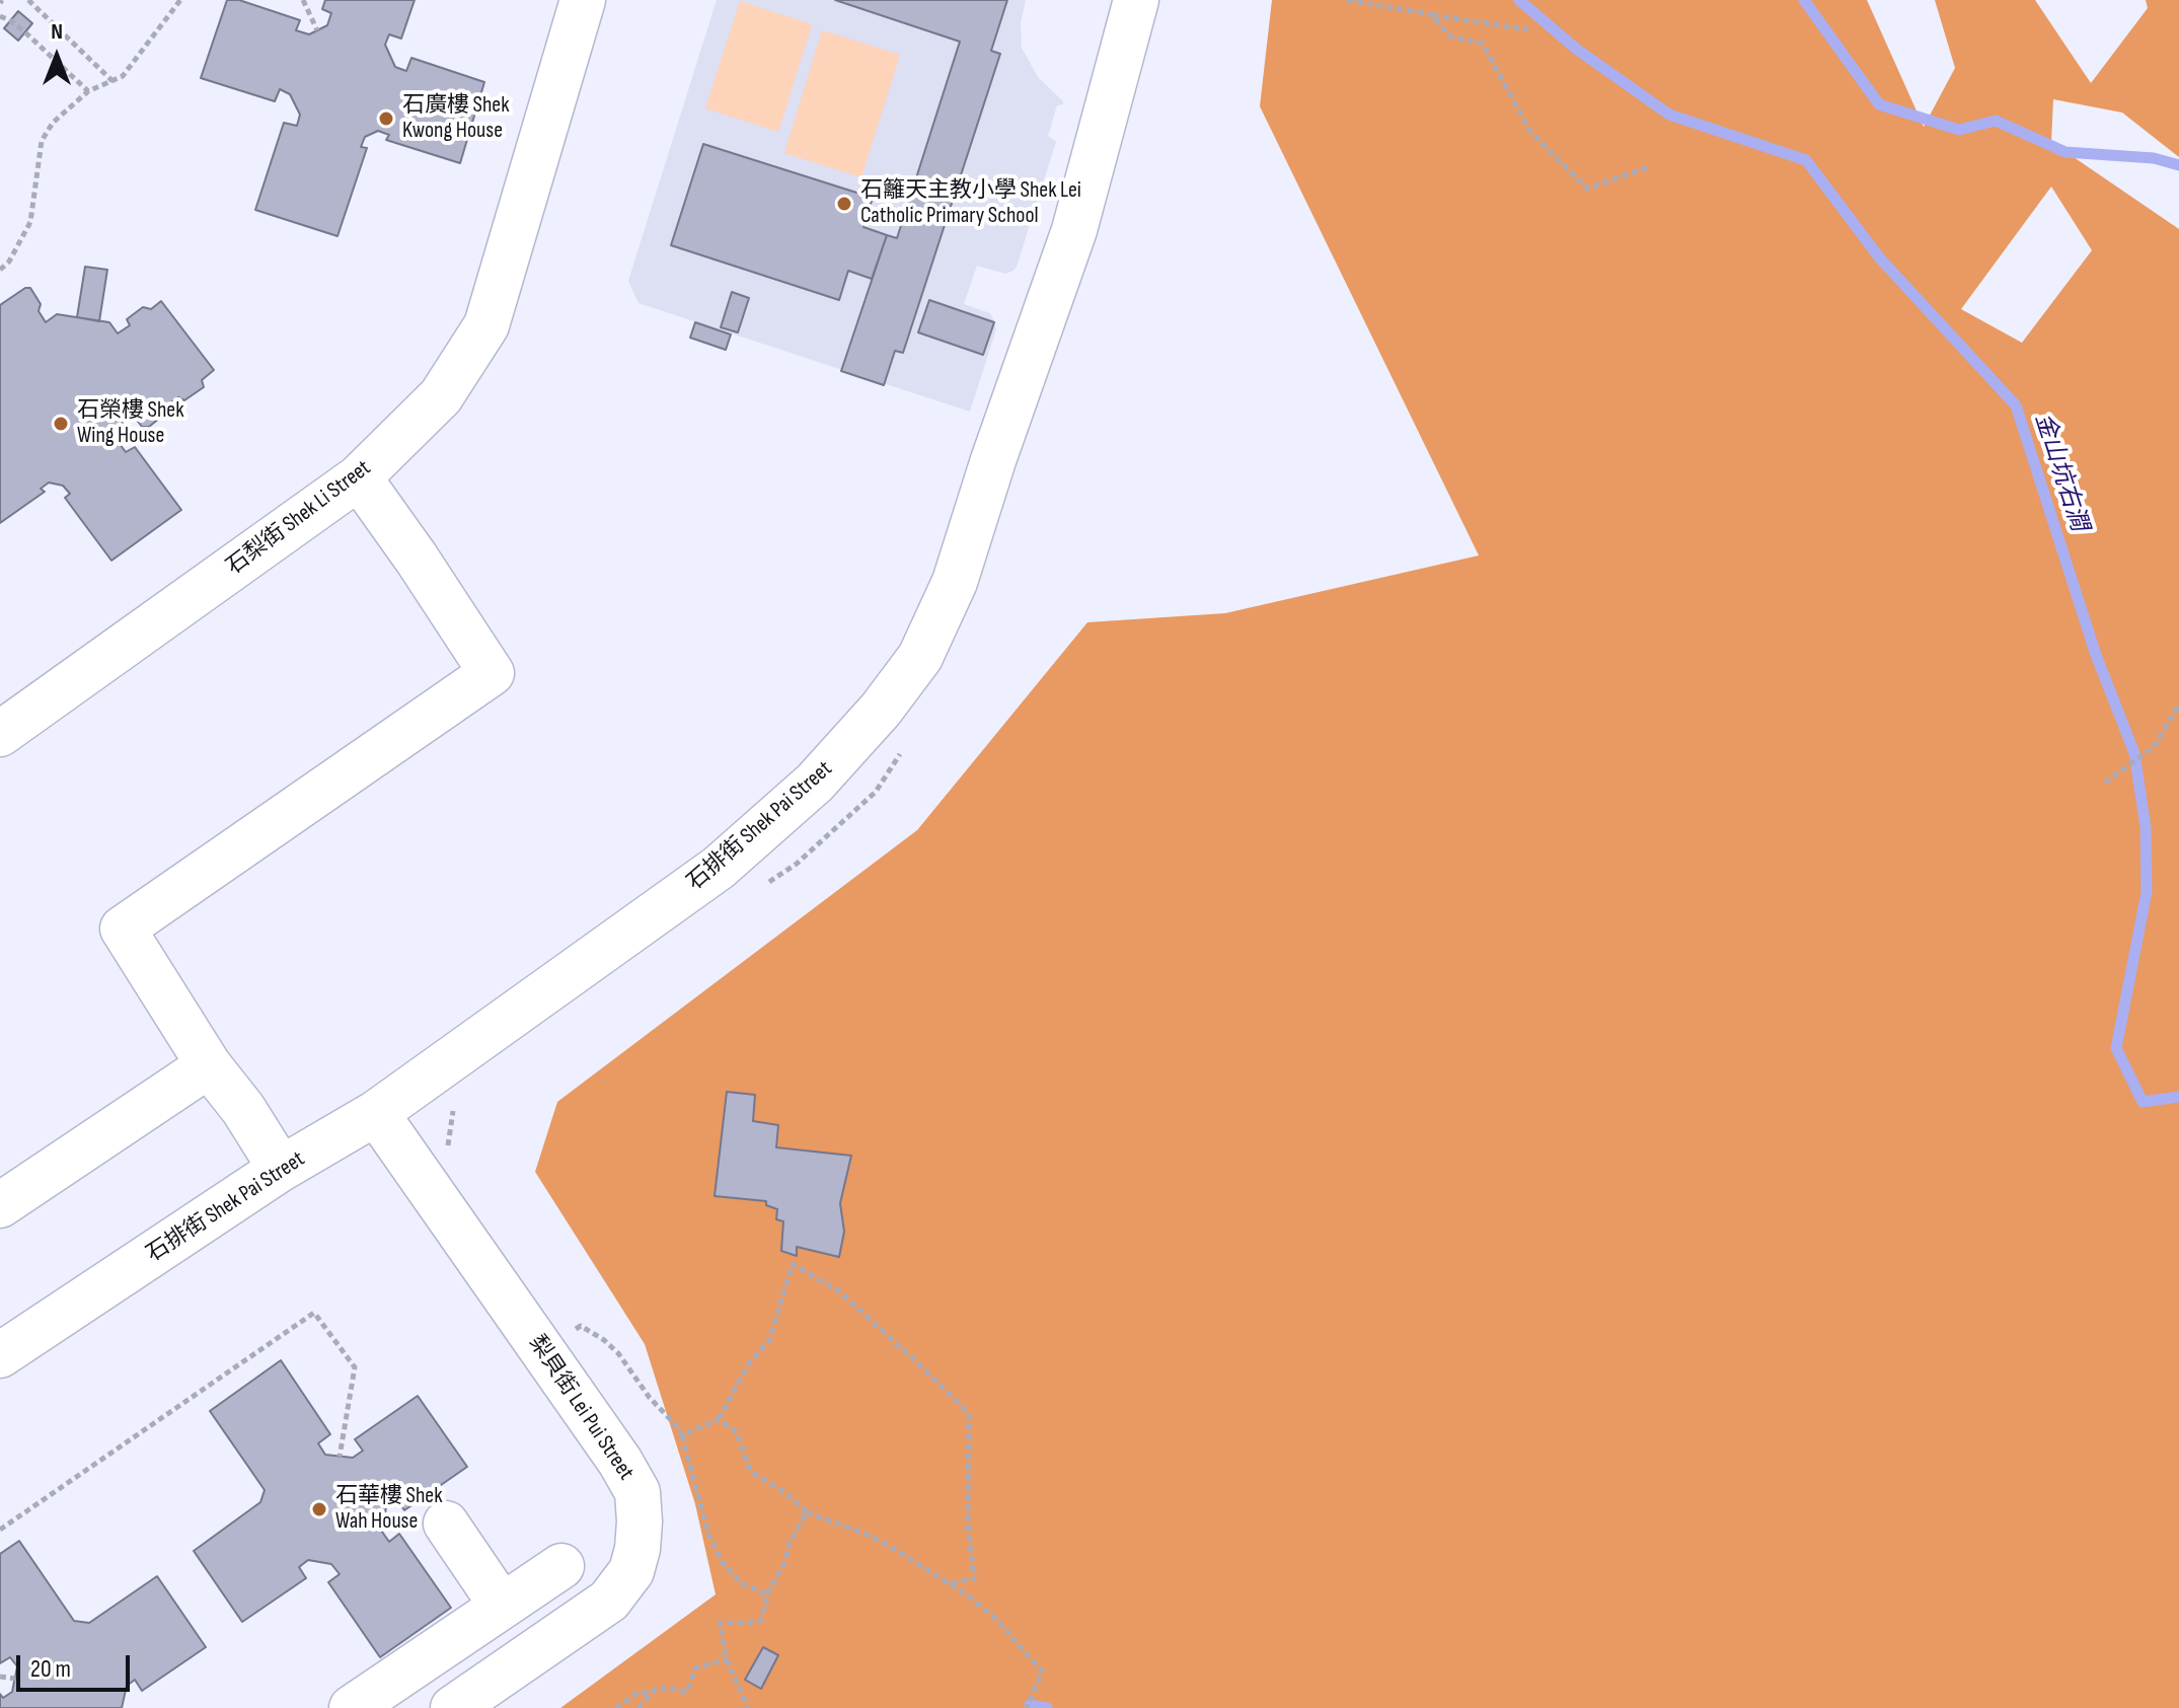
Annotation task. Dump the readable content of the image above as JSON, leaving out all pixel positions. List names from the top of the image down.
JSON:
{
  "streets": {
    "street": ["石梨街 Shek Li Street", "石排街 Shek Pai Street", "梨貝街 Lei Pui Street"]
  },
  "crossings": [
    ["石排街 Shek Pai Street", "梨貝街 Lei Pui Street"]
  ],
  "water": ["金山坑右澗"],
  "places": [
    "石廣樓 Shek Kwong House",
    "石籬天主教小學 Shek Lei Catholic Primary School",
    "石榮樓 Shek Wing House",
    "石華樓 Shek Wah House"
  ],
  "scale_bar": "20 m",
  "north": "top"
}
